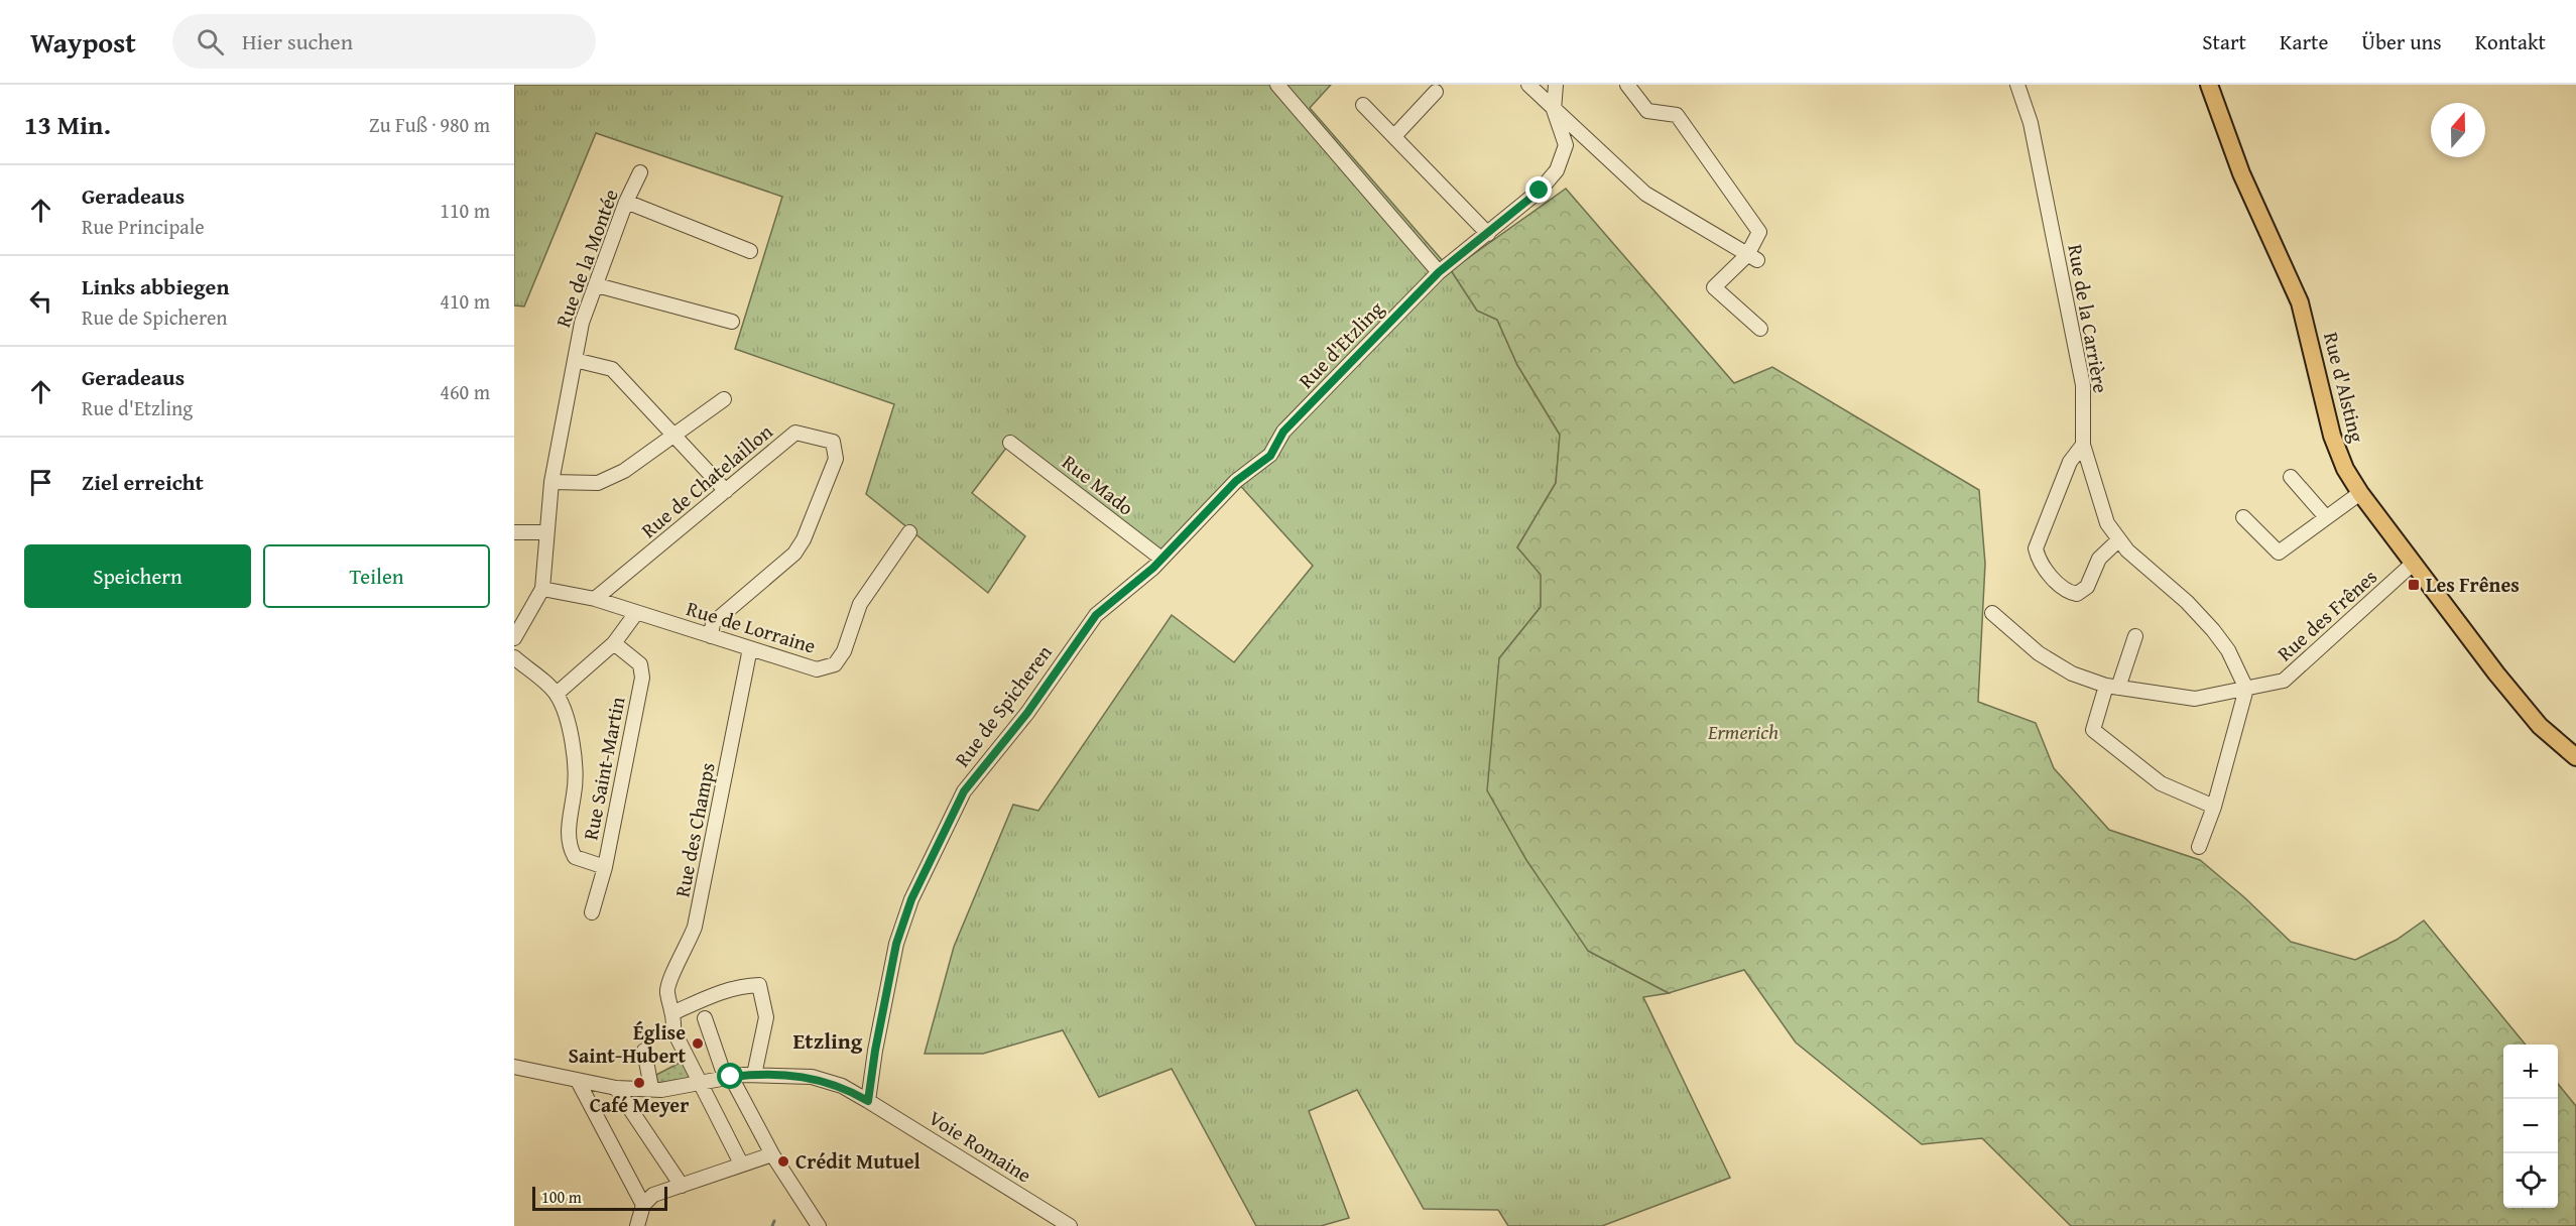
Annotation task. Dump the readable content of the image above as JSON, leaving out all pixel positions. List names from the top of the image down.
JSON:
{
  "streets": {
    "main road": ["Rue d'Alsting"],
    "street": [
      "Rue de la Montée",
      "Rue de la Carrière",
      "Rue d'Etzling",
      "Rue de Chatelaillon",
      "Rue Mado",
      "Rue des Frênes",
      "Rue de Lorraine",
      "Rue de Spicheren",
      "Rue Saint-Martin",
      "Rue des Champs",
      "Voie Romaine"
    ]
  },
  "crossings": [
    ["Rue de la Montée", "Rue de Lorraine"],
    ["Rue de la Carrière", "Rue des Frênes"],
    ["Rue d'Etzling", "Rue Mado"],
    ["Rue d'Etzling", "Rue de Spicheren"],
    ["Rue d'Alsting", "Rue des Frênes"],
    ["Rue de Chatelaillon", "Rue de Lorraine"],
    ["Rue de Lorraine", "Rue des Champs"],
    ["Rue de Spicheren", "Voie Romaine"],
    ["Rue des Champs", "Voie Romaine"]
  ],
  "districts": ["Etzling"],
  "parks": ["Ermerich"],
  "places": {
    "transit": ["Les Frênes"],
    "other": ["Église Saint-Hubert", "Café Meyer", "Crédit Mutuel"]
  },
  "scale_bar": "100 m",
  "north": "top",
  "page": {
    "header": "Waypost",
    "search": "Hier suchen",
    "nav": [
      "Start",
      "Karte",
      "Über uns",
      "Kontakt"
    ],
    "heading": ["13 Min.", "Zu Fuß · 980 m"],
    "list": [
      ["Geradeaus", "Rue Principale", "110 m"],
      ["Links abbiegen", "Rue de Spicheren", "410 m"],
      ["Geradeaus", "Rue d'Etzling", "460 m"],
      "Ziel erreicht"
    ],
    "buttons": ["Speichern", "Teilen"],
    "map_buttons": ["+", "−"],
    "scale": "100 m"
  }
}
